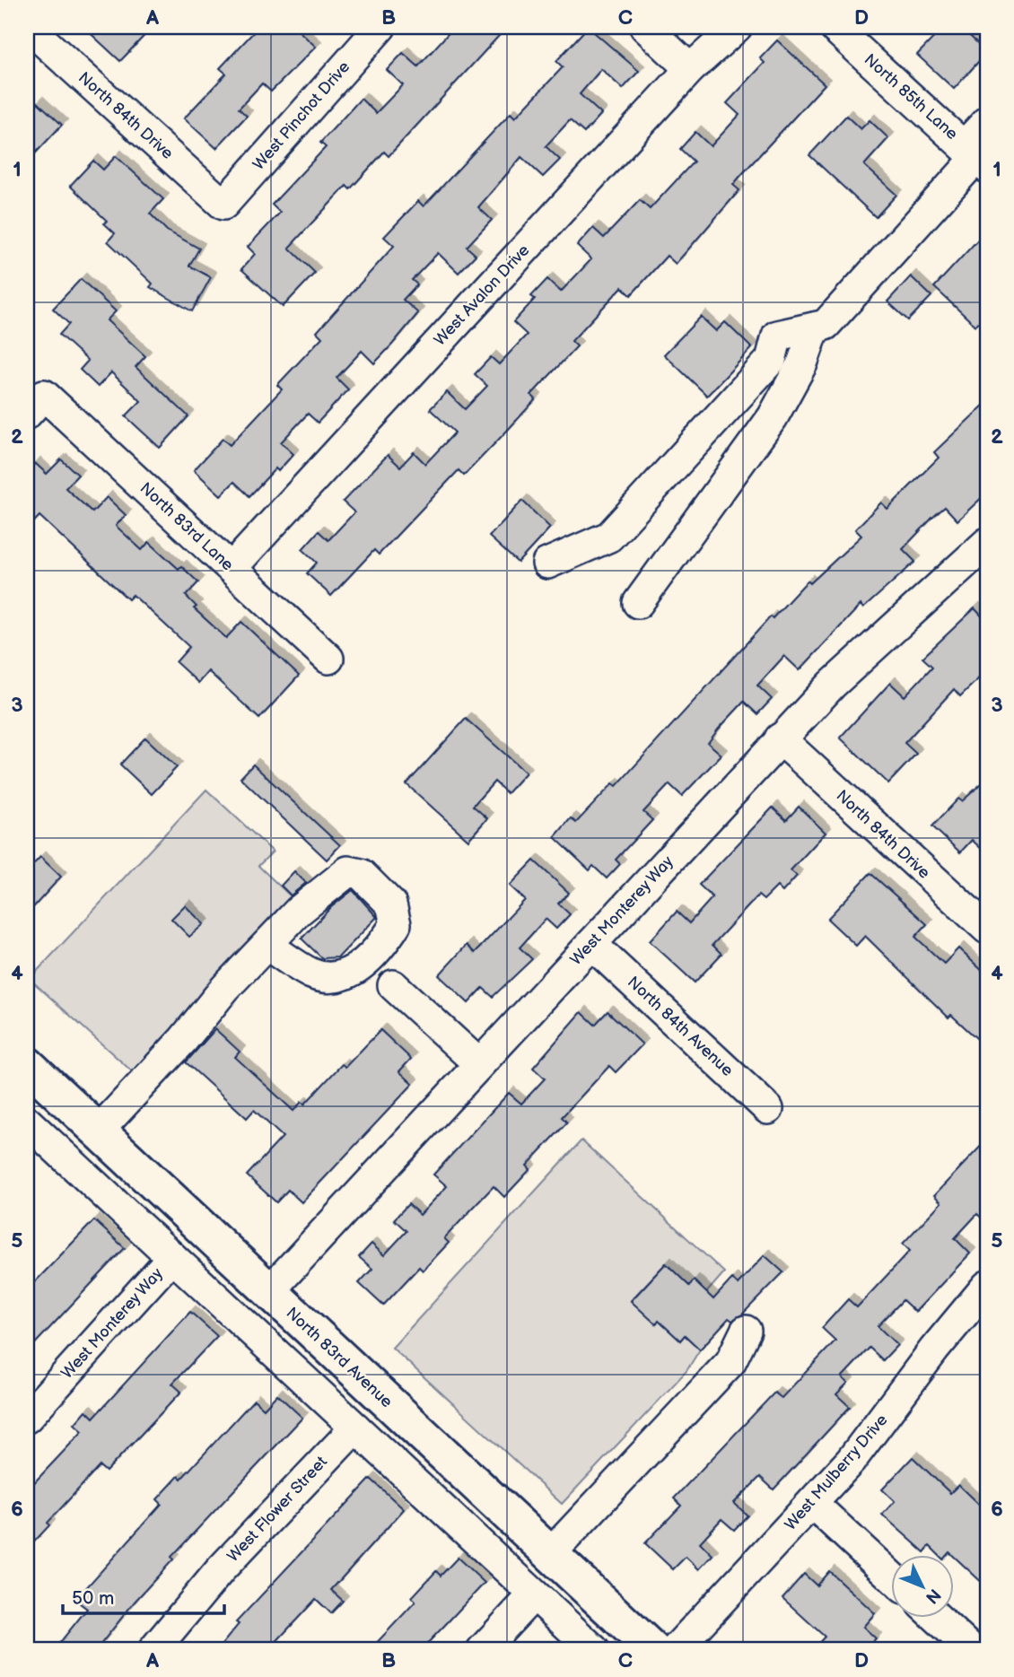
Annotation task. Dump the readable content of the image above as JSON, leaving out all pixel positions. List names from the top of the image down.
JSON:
{
  "streets": {
    "main road": ["North 83rd Avenue"],
    "street": [
      "North 85th Lane",
      "North 84th Drive",
      "West Pinchot Drive",
      "West Avalon Drive",
      "North 83rd Lane",
      "West Monterey Way",
      "North 84th Avenue",
      "West Mulberry Drive",
      "West Flower Street"
    ]
  },
  "crossings": [
    ["North 84th Drive", "West Pinchot Drive"],
    ["North 84th Drive", "West Monterey Way"],
    ["West Avalon Drive", "North 83rd Lane"],
    ["West Monterey Way", "North 84th Avenue"],
    ["West Monterey Way", "North 83rd Avenue"]
  ],
  "scale_bar": "50 m",
  "north": "bottom right",
  "grid": {
    "columns": [
      "A",
      "B",
      "C",
      "D"
    ],
    "rows": [
      "1",
      "2",
      "3",
      "4",
      "5",
      "6"
    ]
  }
}
